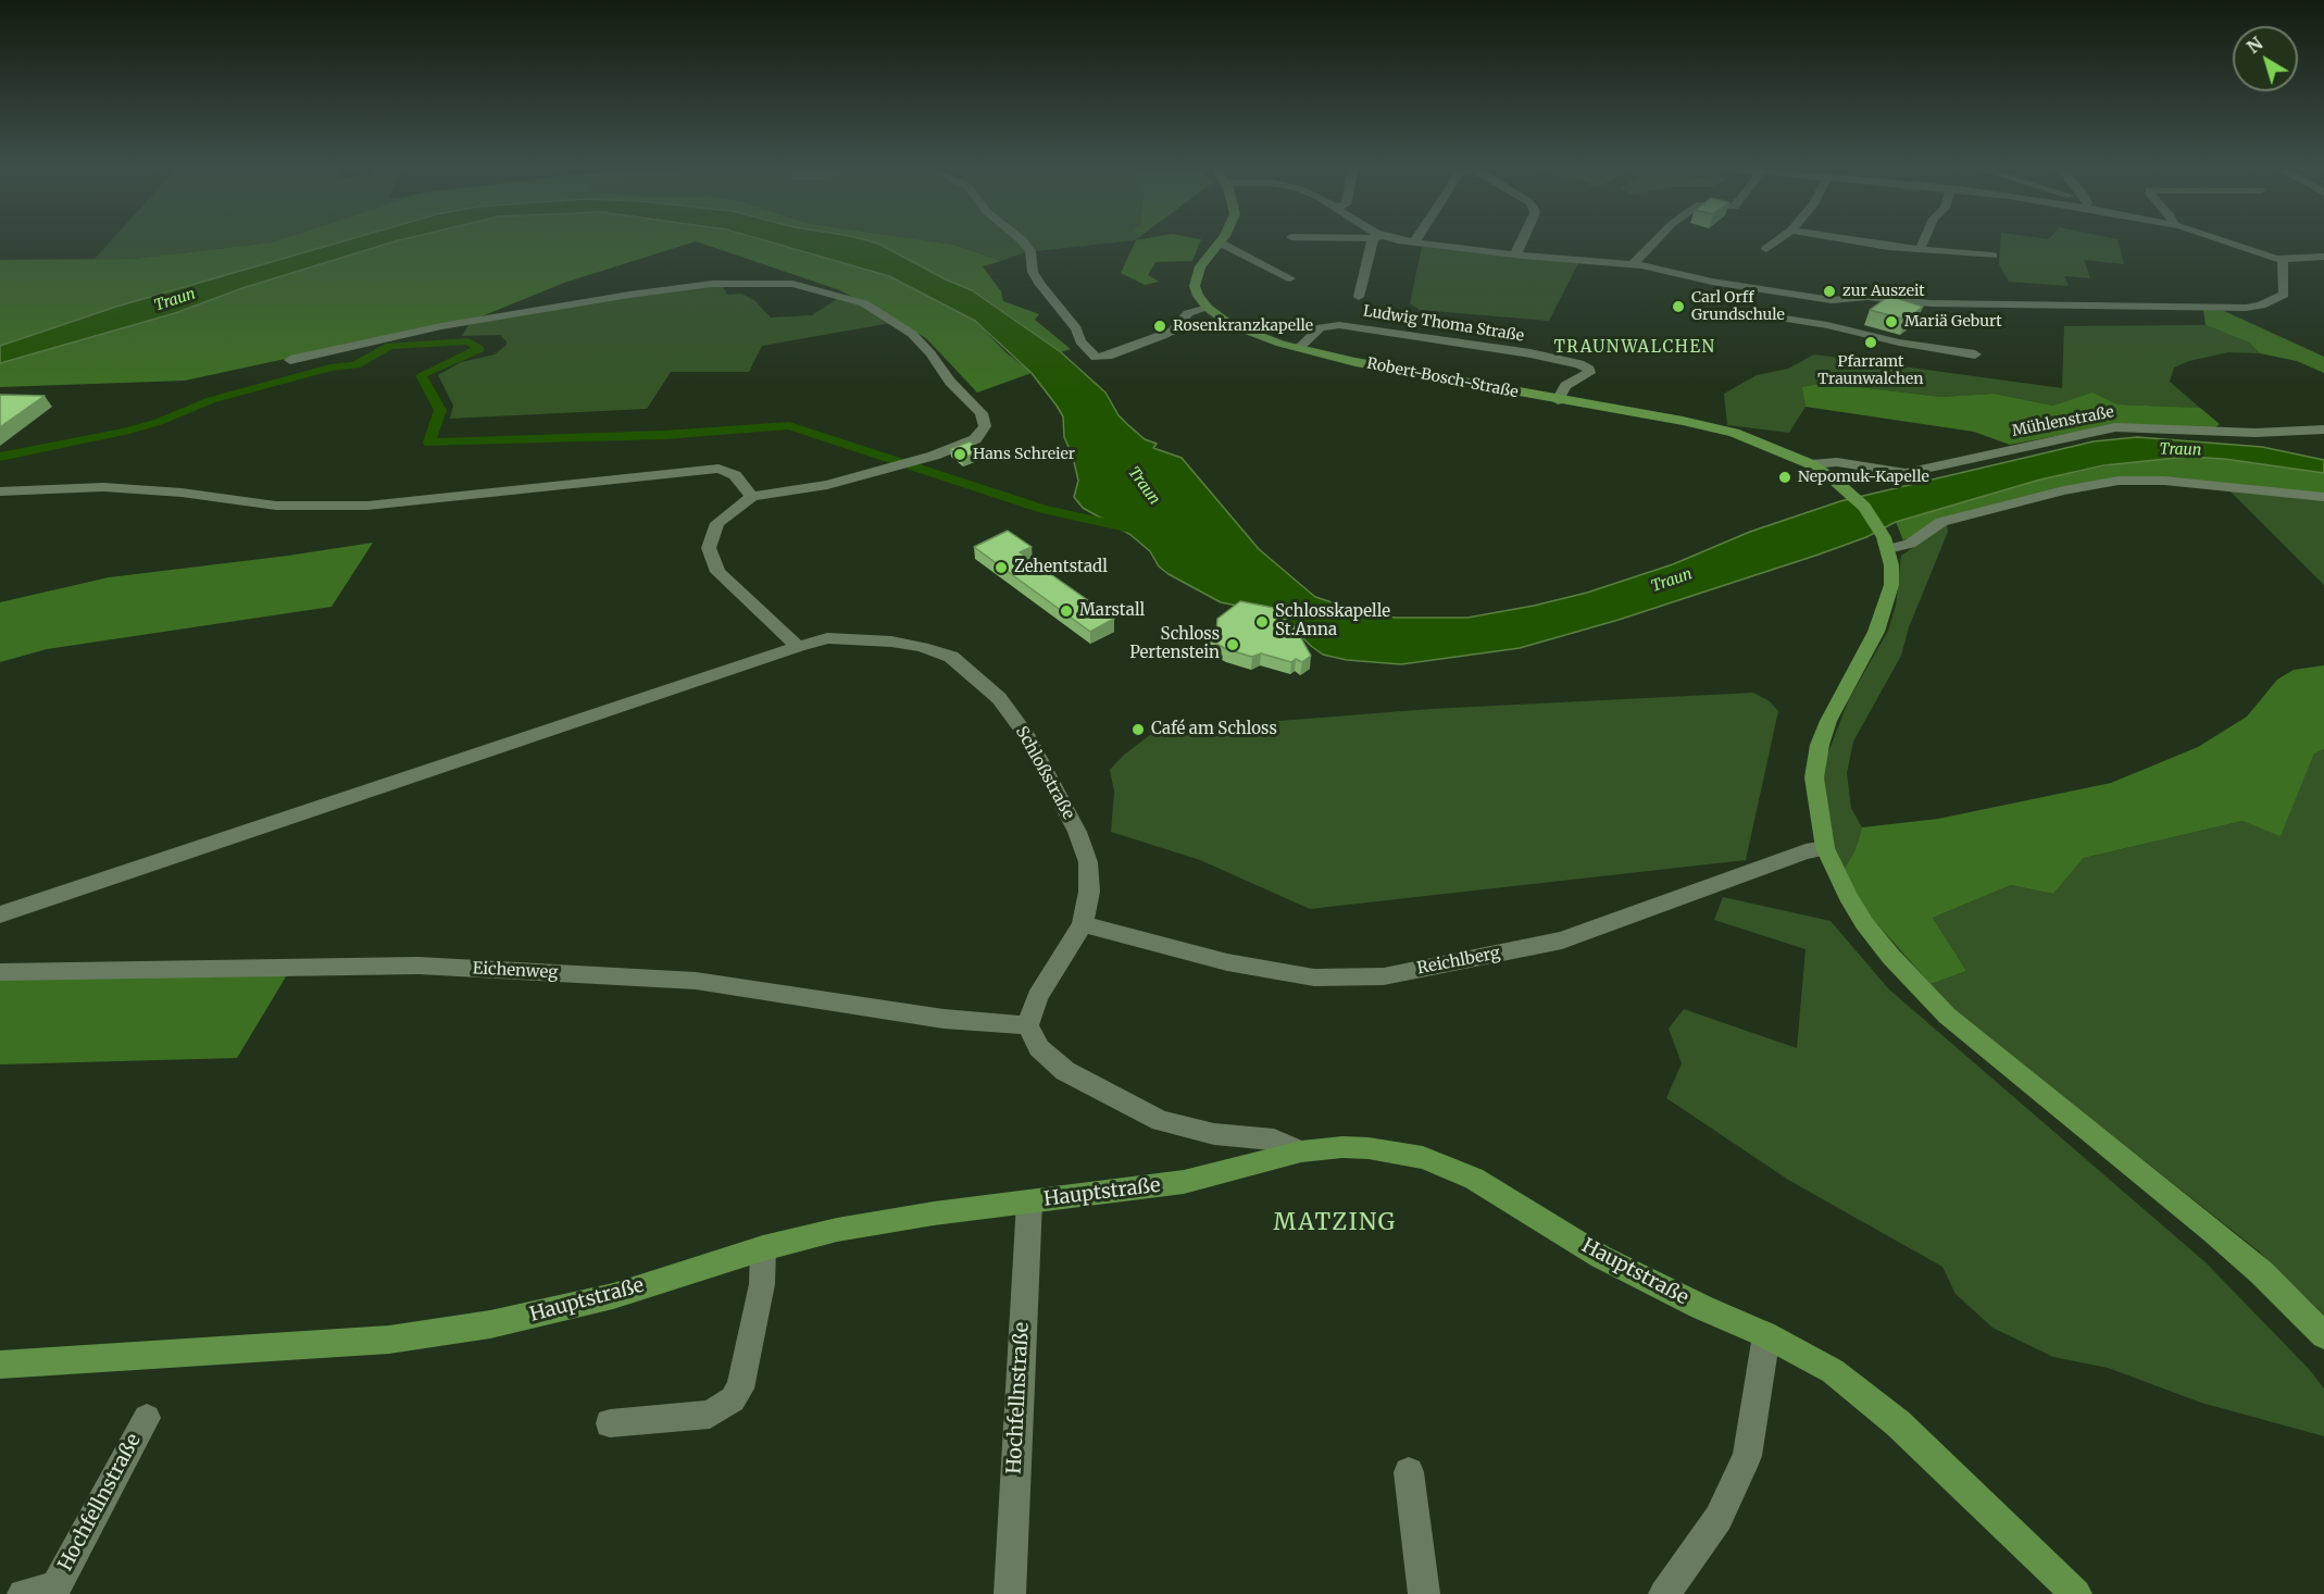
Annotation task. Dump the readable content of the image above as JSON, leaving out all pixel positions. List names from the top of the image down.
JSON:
{
  "streets": {
    "main road": ["Robert-Bosch-Straße", "Hauptstraße"],
    "street": [
      "Ludwig Thoma Straße",
      "Mühlenstraße",
      "Schloßstraße",
      "Reichlberg",
      "Eichenweg",
      "Hochfellnstraße"
    ]
  },
  "crossings": [
    ["Ludwig Thoma Straße", "Robert-Bosch-Straße"],
    ["Robert-Bosch-Straße", "Mühlenstraße"],
    ["Schloßstraße", "Reichlberg"],
    ["Schloßstraße", "Eichenweg"],
    ["Hauptstraße", "Hochfellnstraße"]
  ],
  "districts": ["TRAUNWALCHEN", "MATZING"],
  "water": ["Traun"],
  "places": [
    "zur Auszeit",
    "Carl Orff Grundschule",
    "Mariä Geburt",
    "Rosenkranzkapelle",
    "Pfarramt Traunwalchen",
    "Hans Schreier",
    "Nepomuk-Kapelle",
    "Zehentstadl",
    "Marstall",
    "Schlosskapelle St.Anna",
    "Schloss Pertenstein",
    "Café am Schloss"
  ],
  "north": "top left"
}
